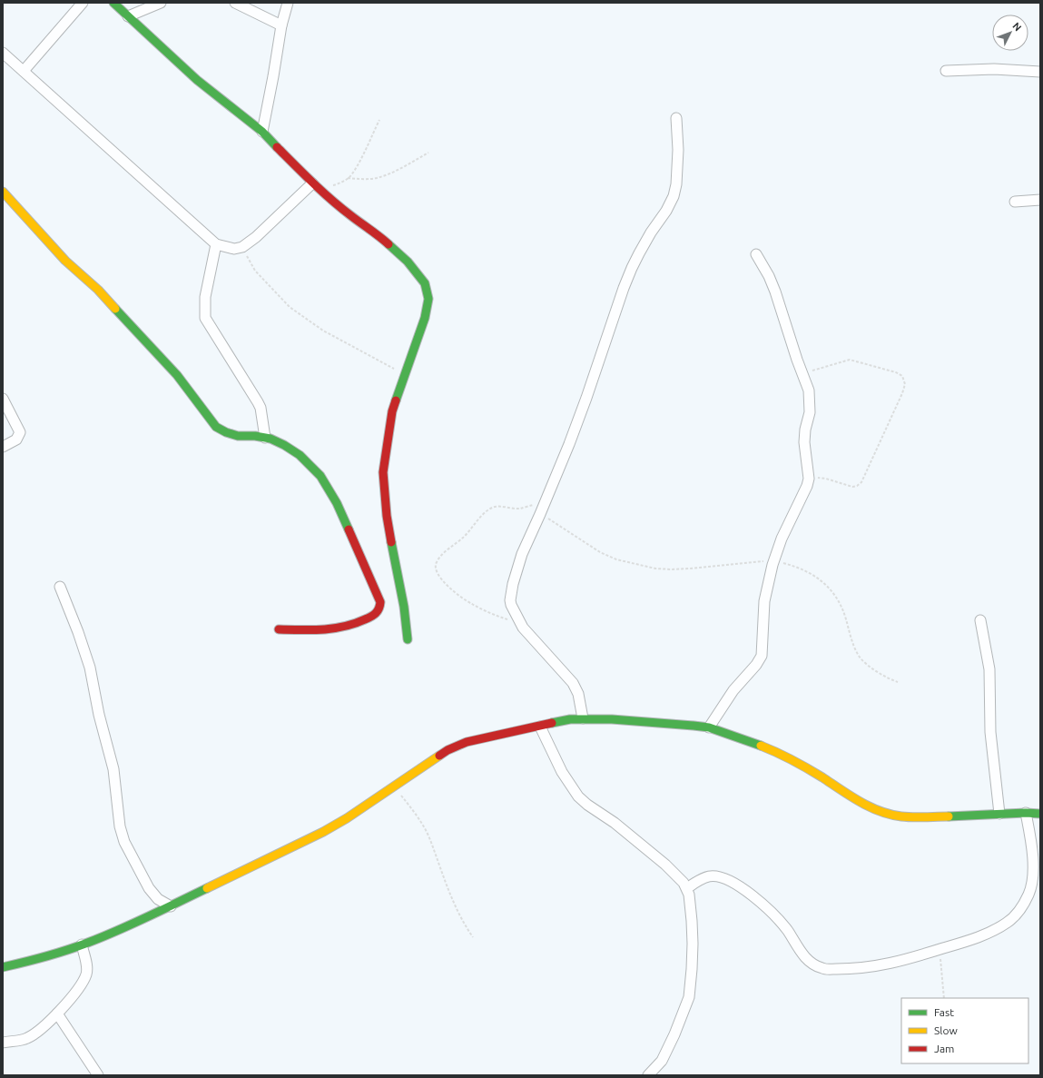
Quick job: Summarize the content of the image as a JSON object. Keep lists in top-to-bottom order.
{
  "legend": ["Fast", "Slow", "Jam"],
  "north": "top right"
}
